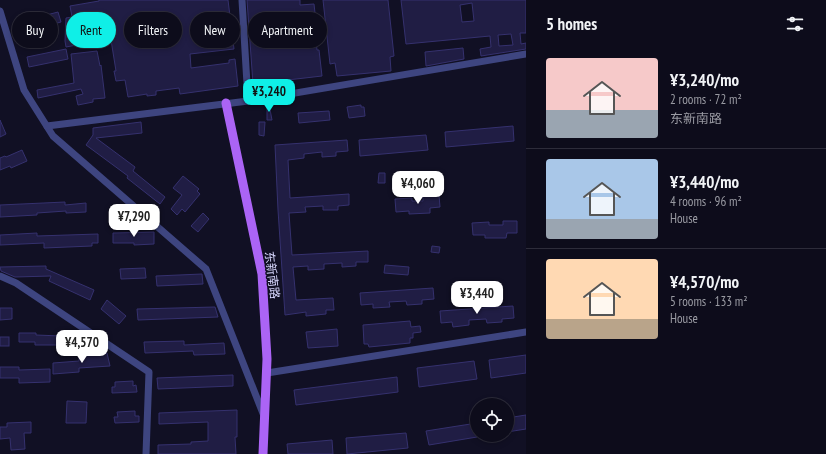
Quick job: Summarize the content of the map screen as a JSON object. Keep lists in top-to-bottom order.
{
  "streets": {
    "main road": ["东新南路"]
  },
  "page": {
    "heading": "5 homes",
    "chip": [
      "Buy",
      "Rent",
      "Filters",
      "New",
      "Apartment"
    ],
    "list": [
      {
        "name": "¥3,240/mo",
        "note": "2 rooms · 72 m² · 东新南路"
      },
      {
        "name": "¥3,440/mo",
        "note": "4 rooms · 96 m² · House"
      },
      {
        "name": "¥4,570/mo",
        "note": "5 rooms · 133 m² · House"
      }
    ],
    "price": [
      "¥3,240",
      "¥4,060",
      "¥7,290",
      "¥3,440",
      "¥4,570"
    ]
  }
}
